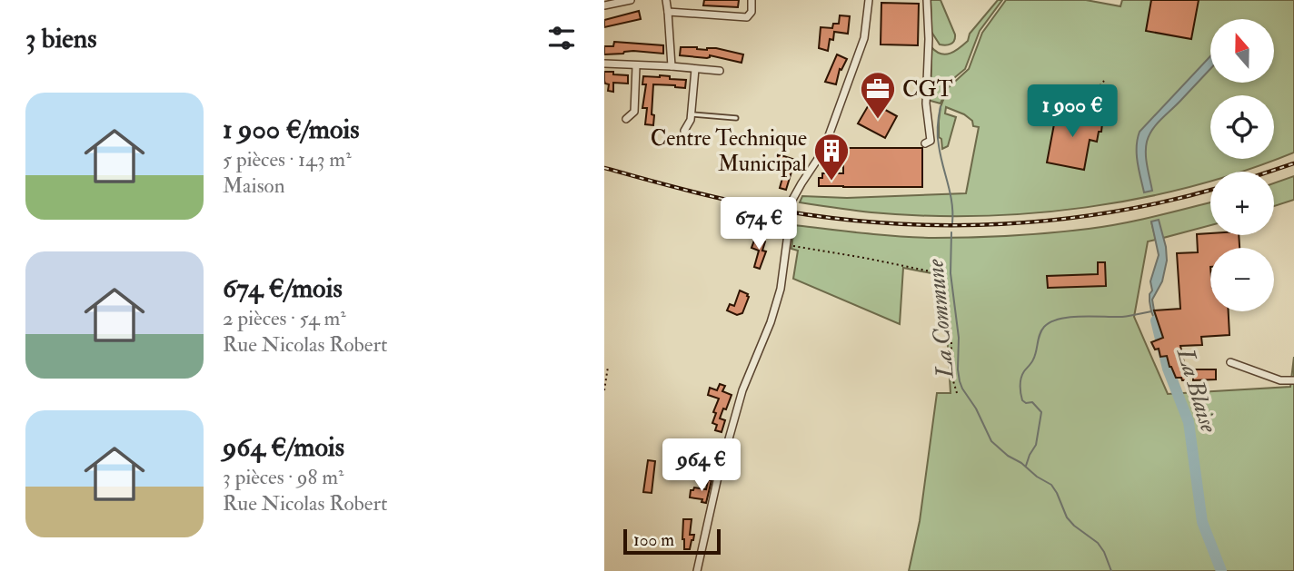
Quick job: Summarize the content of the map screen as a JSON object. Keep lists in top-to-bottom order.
{
  "water": ["La Commune", "La Blaise"],
  "places": {
    "office": ["CGT"],
    "building": ["Centre Technique Municipal"]
  },
  "scale_bar": "100 m",
  "north": "top",
  "page": {
    "heading": "3 biens",
    "map_buttons": ["+", "−"],
    "list": [
      {
        "name": "1 900 €/mois",
        "note": "5 pièces · 143 m² · Maison"
      },
      {
        "name": "674 €/mois",
        "note": "2 pièces · 54 m² · Rue Nicolas Robert"
      },
      {
        "name": "964 €/mois",
        "note": "3 pièces · 98 m² · Rue Nicolas Robert"
      }
    ],
    "price": ["1 900 €", "674 €", "964 €"],
    "scale": "100 m"
  }
}
